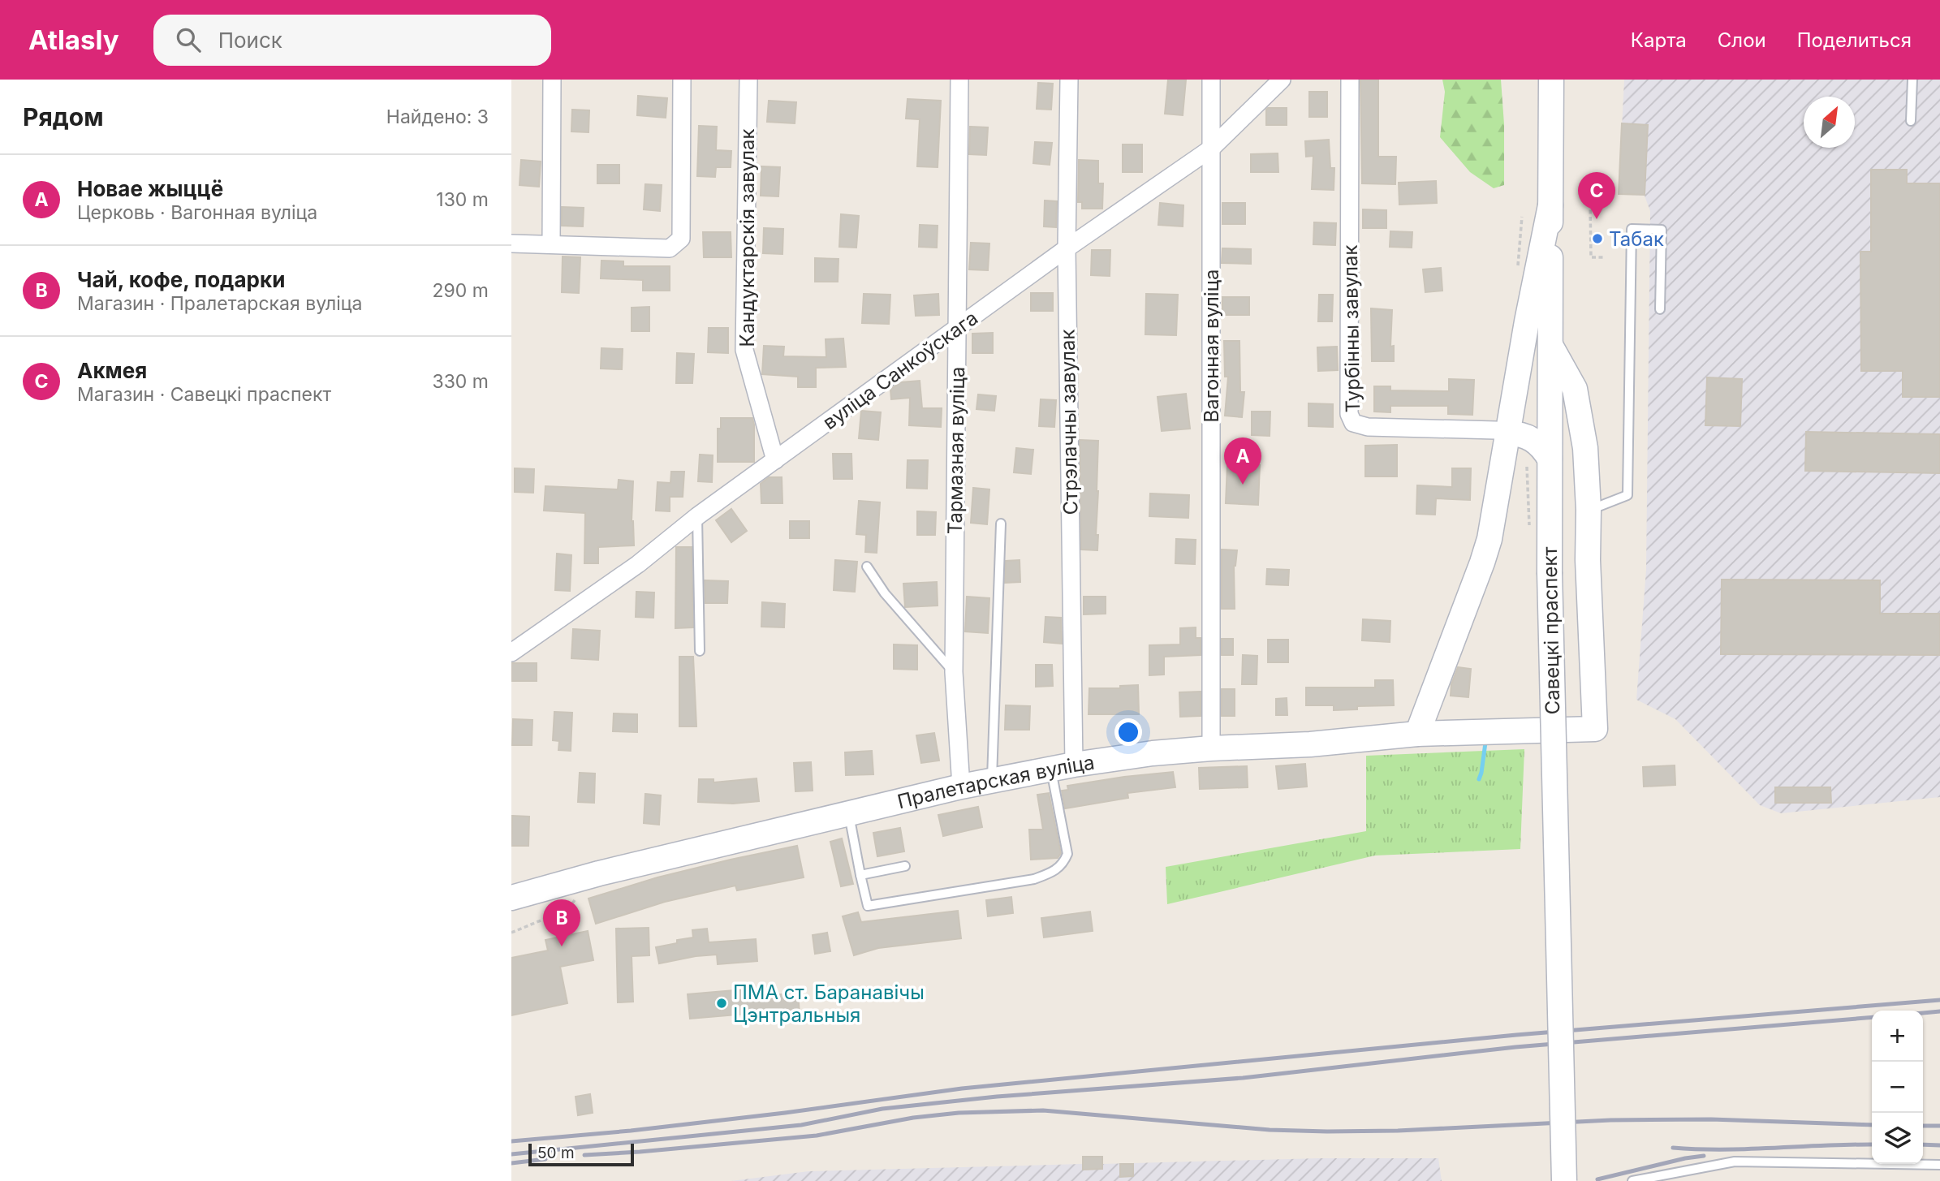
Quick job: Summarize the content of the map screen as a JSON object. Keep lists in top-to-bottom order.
{
  "streets": {
    "main road": ["Савецкі праспект", "Пралетарская вуліца"],
    "street": [
      "Кандуктарскія завулак",
      "Турбінны завулак",
      "Вагонная вуліца",
      "вуліца Санкоўскага",
      "Стрэлачны завулак",
      "Тармазная вуліца"
    ]
  },
  "crossings": [
    ["Кандуктарскія завулак", "вуліца Санкоўскага"],
    ["Вагонная вуліца", "вуліца Санкоўскага"],
    ["Вагонная вуліца", "Пралетарская вуліца"],
    ["вуліца Санкоўскага", "Стрэлачны завулак"],
    ["вуліца Санкоўскага", "Тармазная вуліца"],
    ["Стрэлачны завулак", "Пралетарская вуліца"],
    ["Тармазная вуліца", "Пралетарская вуліца"]
  ],
  "places": ["Табак", "ПМА ст. Баранавічы Цэнтральныя"],
  "scale_bar": "50 m",
  "north": "top right",
  "page": {
    "header": "Atlasly",
    "search": "Поиск",
    "nav": ["Карта", "Слои", "Поделиться"],
    "heading": ["Рядом", "Найдено: 3"],
    "list": [
      {
        "mark": "A",
        "name": "Новае жыццё",
        "note": "Церковь · Вагонная вуліца",
        "value": "130 m"
      },
      {
        "mark": "B",
        "name": "Чай, кофе, подарки",
        "note": "Магазин · Пралетарская вуліца",
        "value": "290 m"
      },
      {
        "mark": "C",
        "name": "Акмея",
        "note": "Магазин · Савецкі праспект",
        "value": "330 m"
      }
    ],
    "pins": ["C", "A", "B"],
    "map_buttons": ["+", "−"],
    "scale": "50 m"
  }
}
